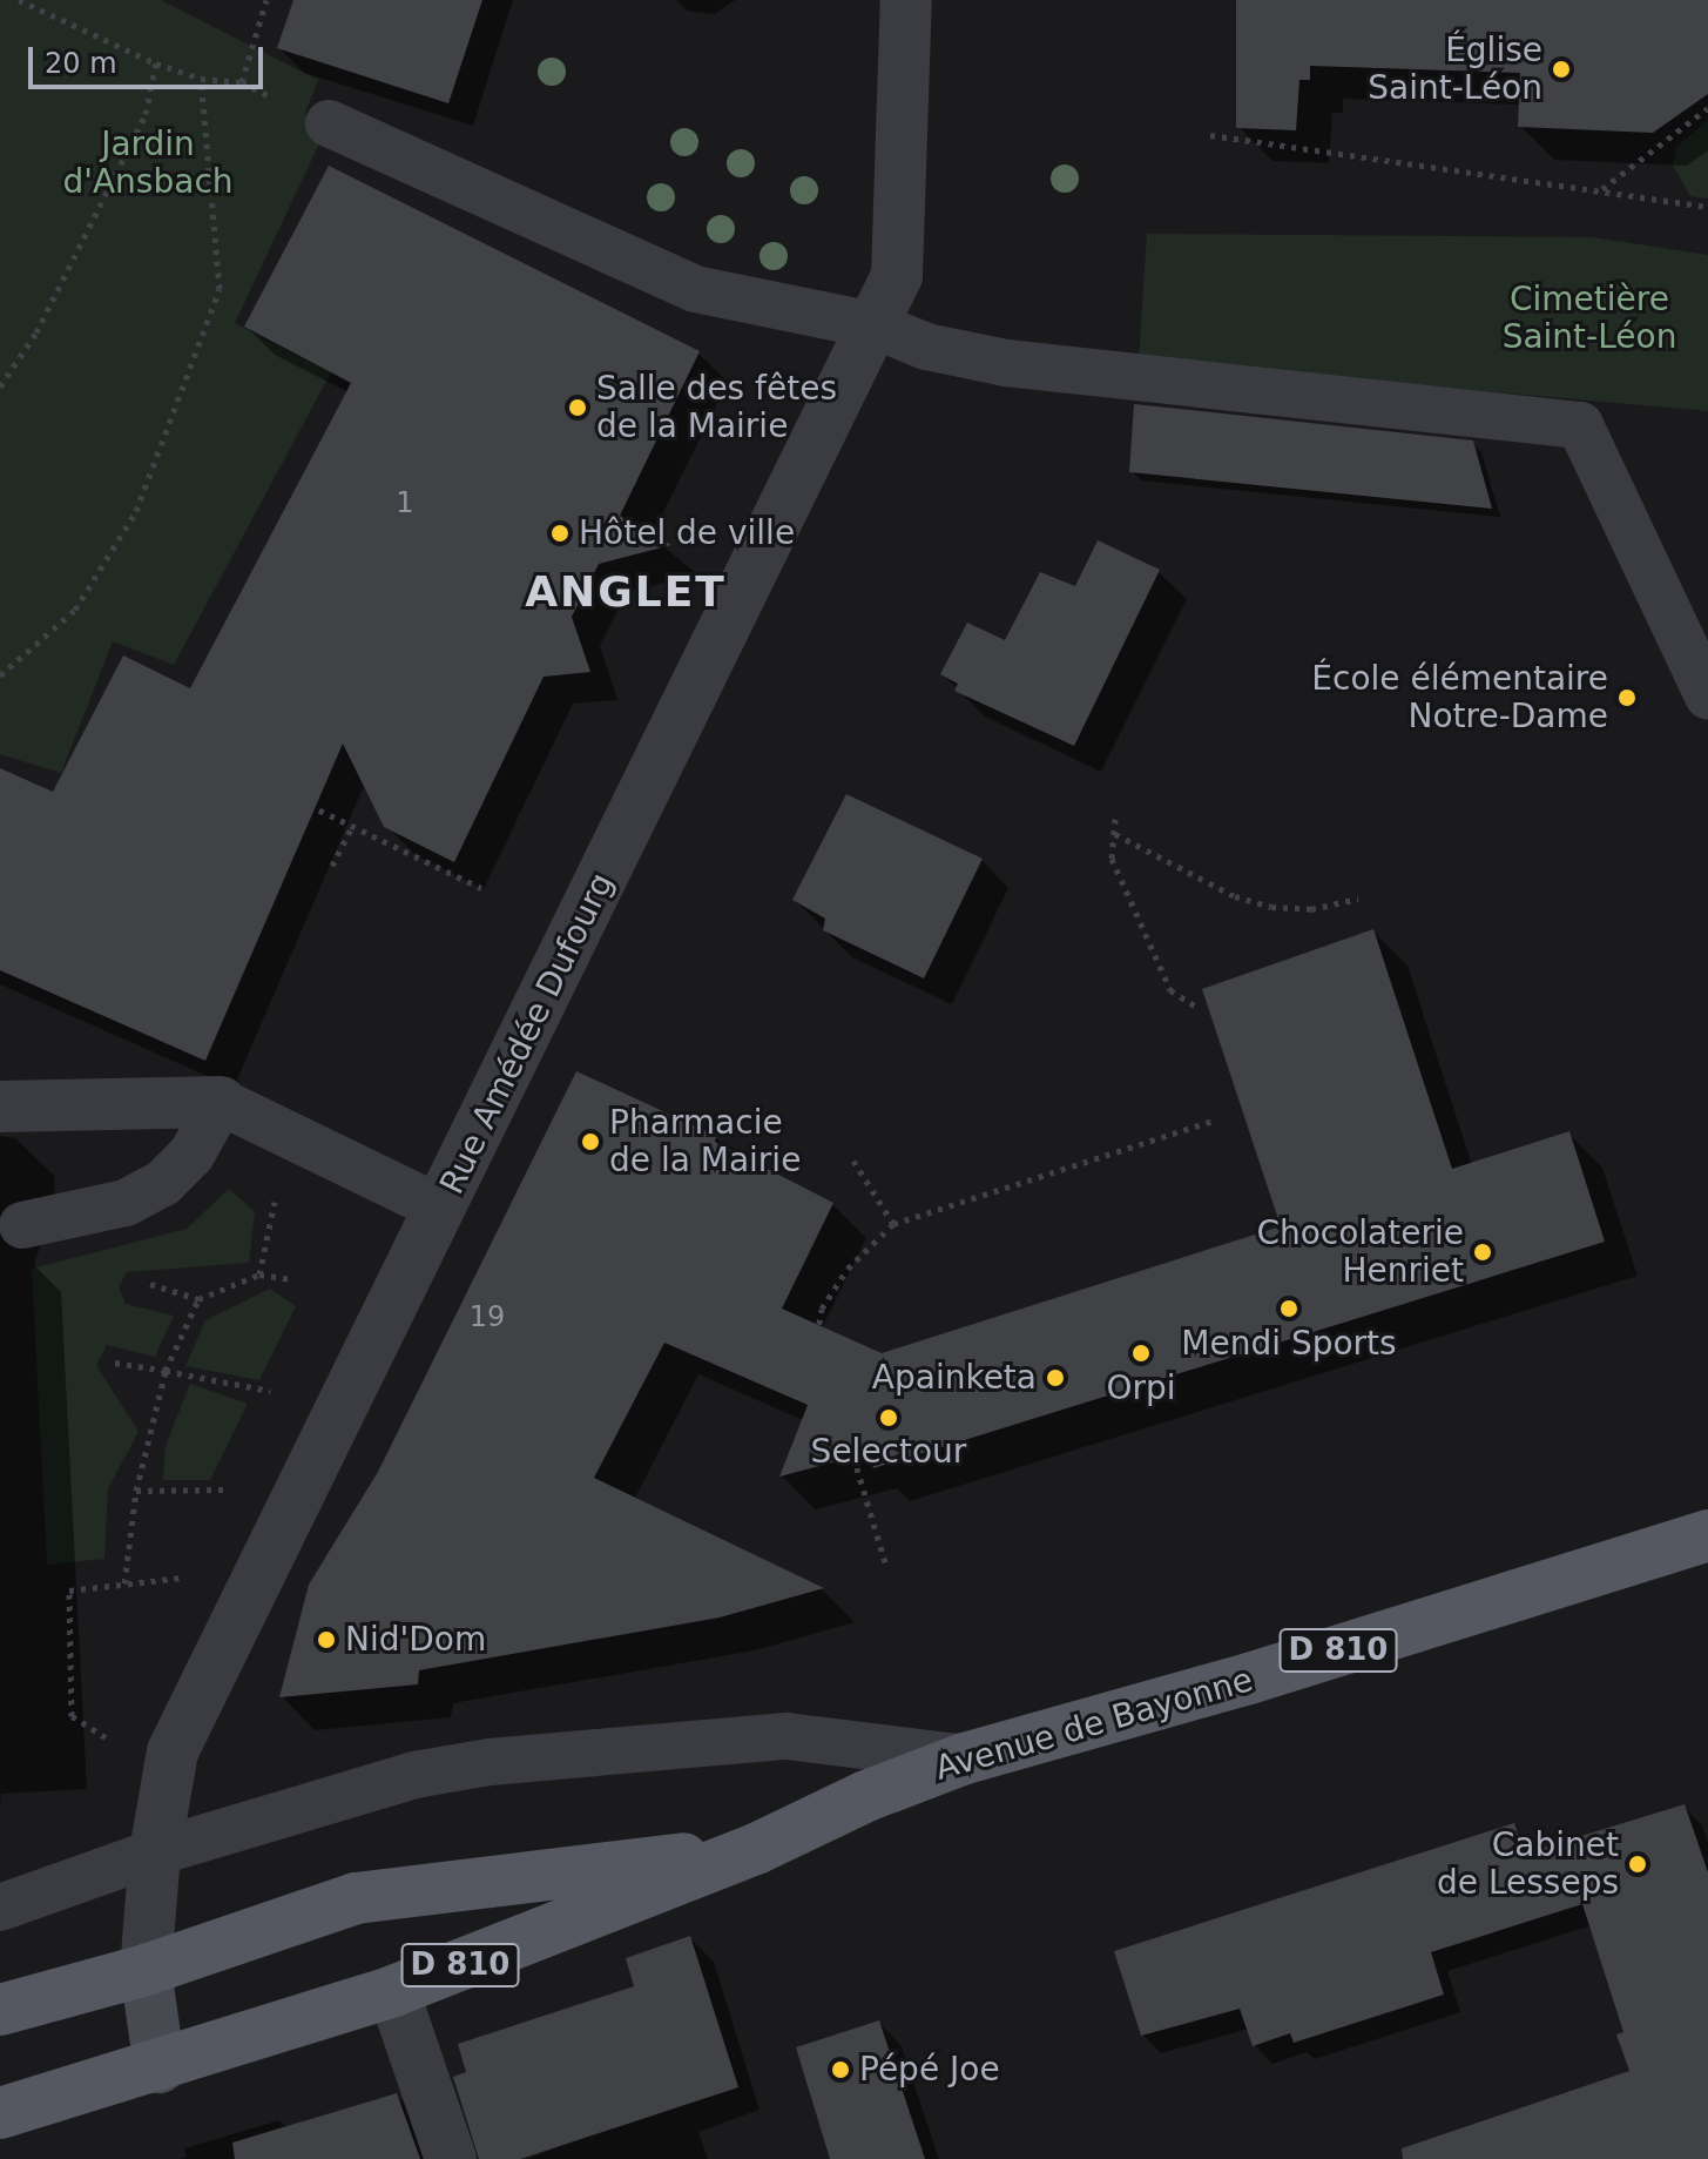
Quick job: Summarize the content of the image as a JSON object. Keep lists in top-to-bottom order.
{
  "streets": {
    "main road": ["D 810", "Avenue de Bayonne"],
    "street": ["Rue Amédée Dufourg"]
  },
  "crossings": [
    ["Rue Amédée Dufourg", "D 810"],
    ["D 810", "Avenue de Bayonne"]
  ],
  "districts": ["ANGLET"],
  "parks": ["Jardin d'Ansbach", "Cimetière Saint-Léon"],
  "places": [
    "Église Saint-Léon",
    "Salle des fêtes de la Mairie",
    "Hôtel de ville",
    "École élémentaire Notre-Dame",
    "Pharmacie de la Mairie",
    "Chocolaterie Henriet",
    "Mendi Sports",
    "Orpi",
    "Apainketa",
    "Selectour",
    "Nid'Dom",
    "Cabinet de Lesseps",
    "Pépé Joe"
  ],
  "house_numbers": ["1", "19"],
  "scale_bar": "20 m"
}
